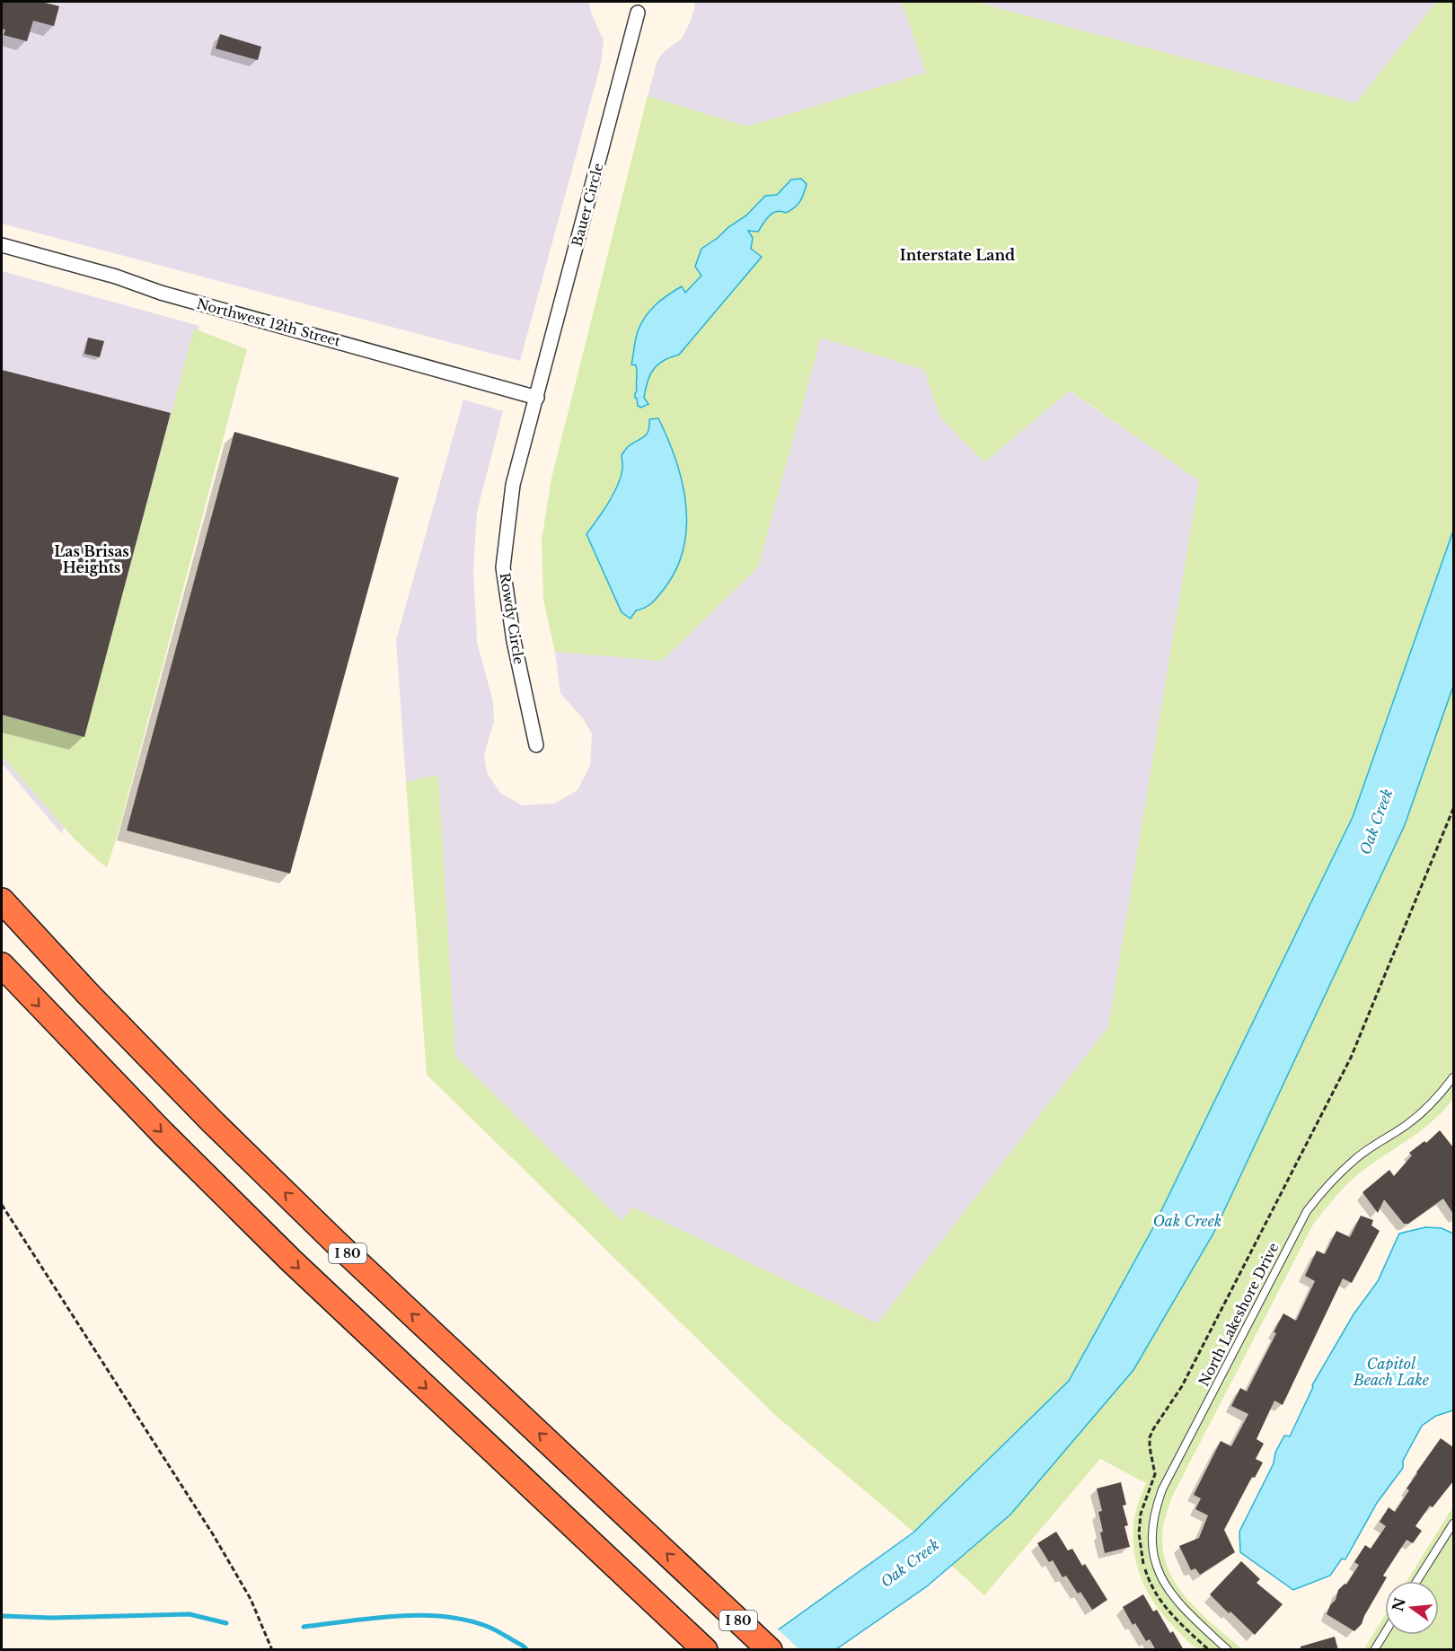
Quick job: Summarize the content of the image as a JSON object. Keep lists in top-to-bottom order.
{
  "streets": {
    "highway": ["I 80"],
    "street": ["Bauer Circle", "Northwest 12th Street", "Rowdy Circle"],
    "lane": ["North Lakeshore Drive"]
  },
  "crossings": [
    ["Bauer Circle", "Northwest 12th Street"],
    ["Bauer Circle", "Rowdy Circle"],
    ["Northwest 12th Street", "Rowdy Circle"]
  ],
  "districts": ["Interstate Land", "Las Brisas Heights"],
  "water": ["Oak Creek", "Capitol Beach Lake"],
  "north": "left"
}
